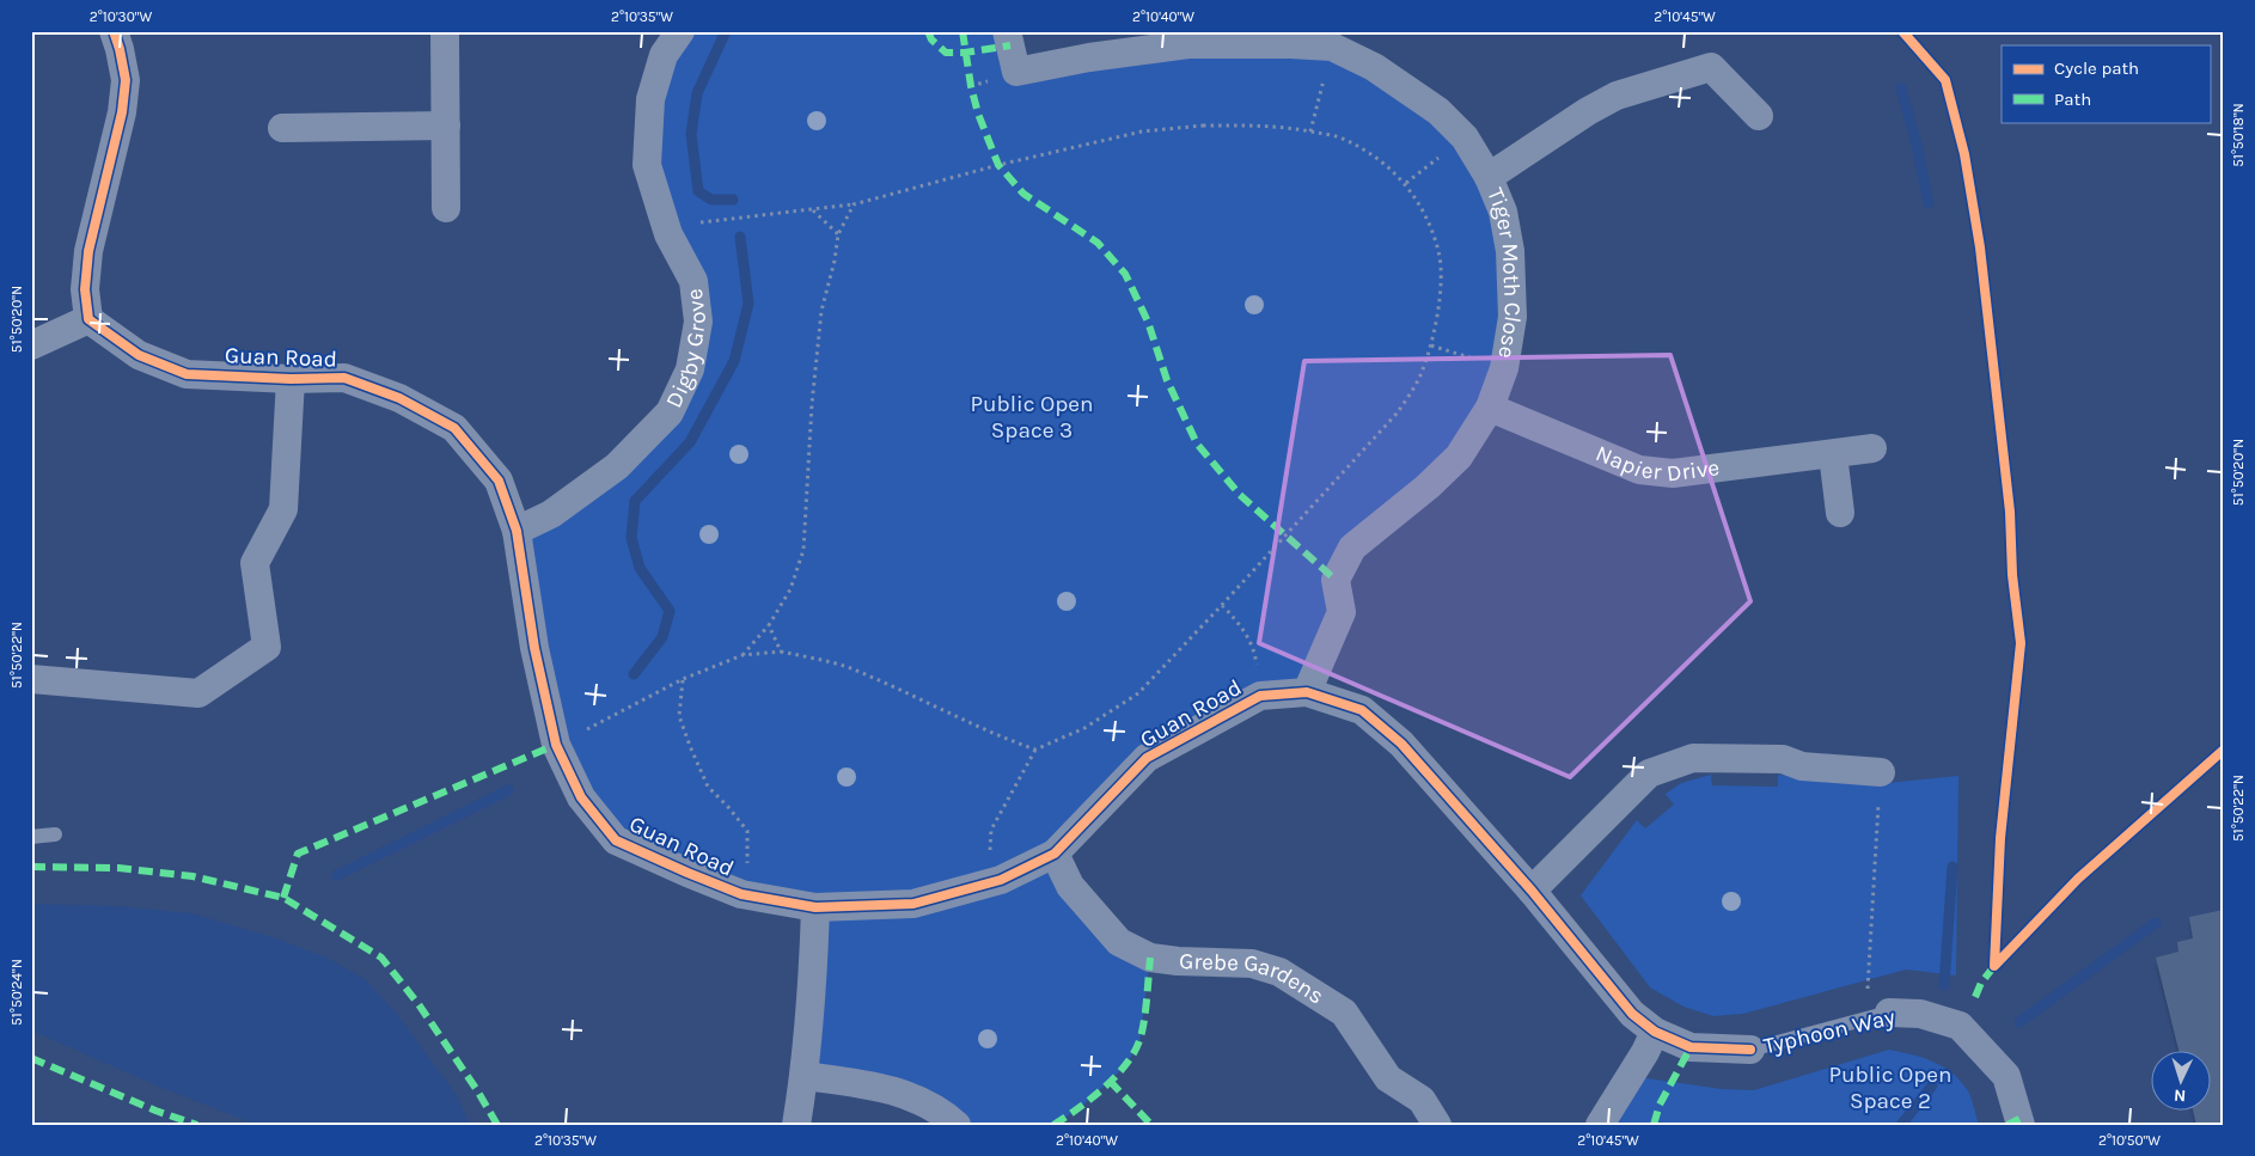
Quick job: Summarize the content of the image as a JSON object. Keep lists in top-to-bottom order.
{
  "streets": {
    "street": [
      "Tiger Moth Close",
      "Digby Grove",
      "Guan Road",
      "Napier Drive",
      "Grebe Gardens",
      "Typhoon Way"
    ]
  },
  "crossings": [
    ["Tiger Moth Close", "Guan Road"],
    ["Tiger Moth Close", "Napier Drive"],
    ["Digby Grove", "Guan Road"],
    ["Guan Road", "Grebe Gardens"],
    ["Guan Road", "Typhoon Way"]
  ],
  "parks": ["Public Open Space 3", "Public Open Space 2"],
  "legend": ["Cycle path", "Path"],
  "north": "bottom",
  "coordinates": [
    "2°10'30\"W",
    "2°10'35\"W",
    "2°10'40\"W",
    "2°10'45\"W",
    "51°50'18\"N",
    "51°50'20\"N",
    "51°50'22\"N",
    "51°50'24\"N",
    "2°10'50\"W"
  ]
}
